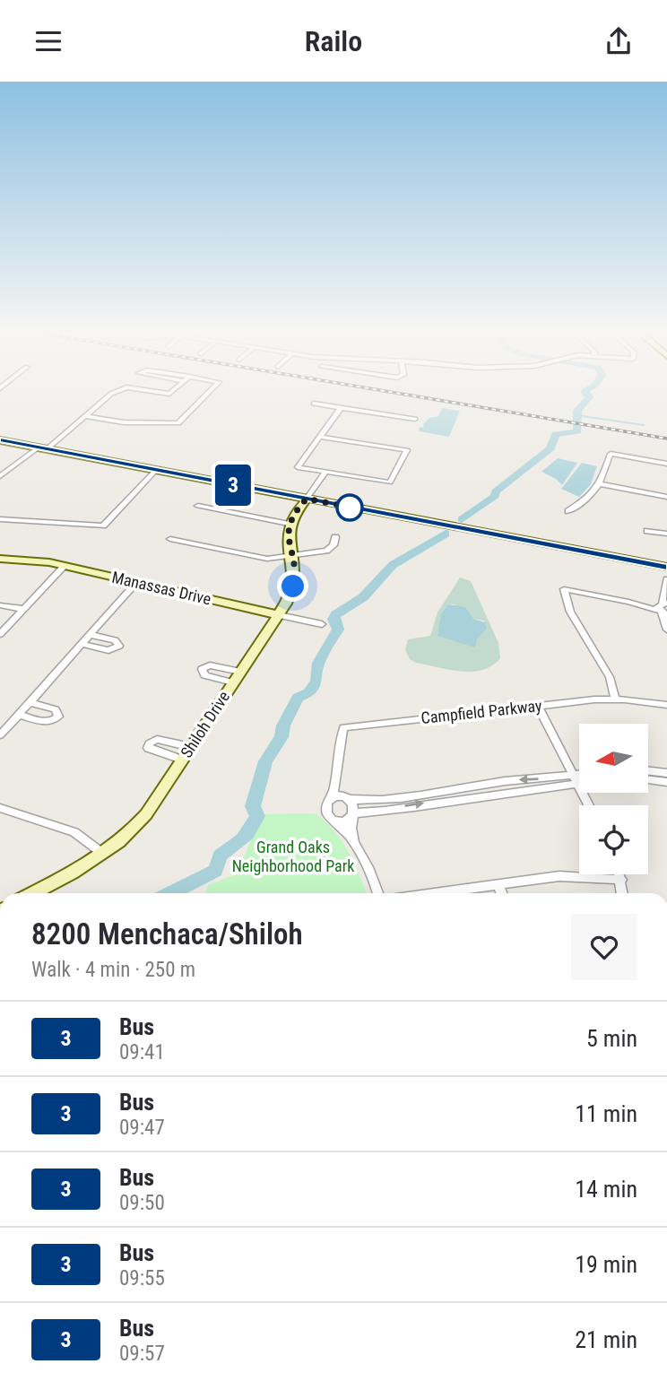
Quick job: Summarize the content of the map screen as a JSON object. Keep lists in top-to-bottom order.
{
  "streets": {
    "street": ["Manassas Drive", "Campfield Parkway", "Shiloh Drive"]
  },
  "crossings": [
    ["Manassas Drive", "Shiloh Drive"]
  ],
  "parks": ["Grand Oaks Neighborhood Park"],
  "lines": ["bus line 3"],
  "north": "left",
  "page": {
    "header": "Railo",
    "on_map": "3",
    "heading": ["8200 Menchaca/Shiloh", "Walk · 4 min · 250 m"],
    "list": [
      {
        "mark": "3",
        "name": "Bus",
        "note": "09:41",
        "value": "5 min"
      },
      {
        "mark": "3",
        "name": "Bus",
        "note": "09:47",
        "value": "11 min"
      },
      {
        "mark": "3",
        "name": "Bus",
        "note": "09:50",
        "value": "14 min"
      },
      {
        "mark": "3",
        "name": "Bus",
        "note": "09:55",
        "value": "19 min"
      },
      {
        "mark": "3",
        "name": "Bus",
        "note": "09:57",
        "value": "21 min"
      }
    ]
  }
}
